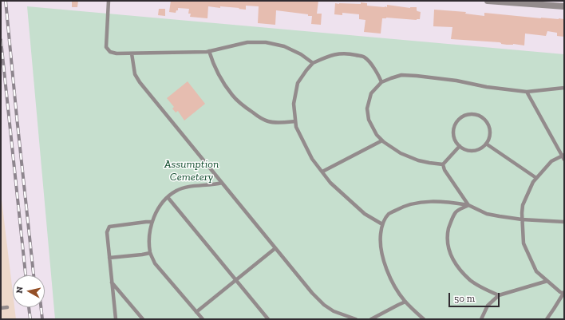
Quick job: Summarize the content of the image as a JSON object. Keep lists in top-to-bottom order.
{
  "parks": ["Assumption Cemetery"],
  "scale_bar": "50 m",
  "north": "left"
}
